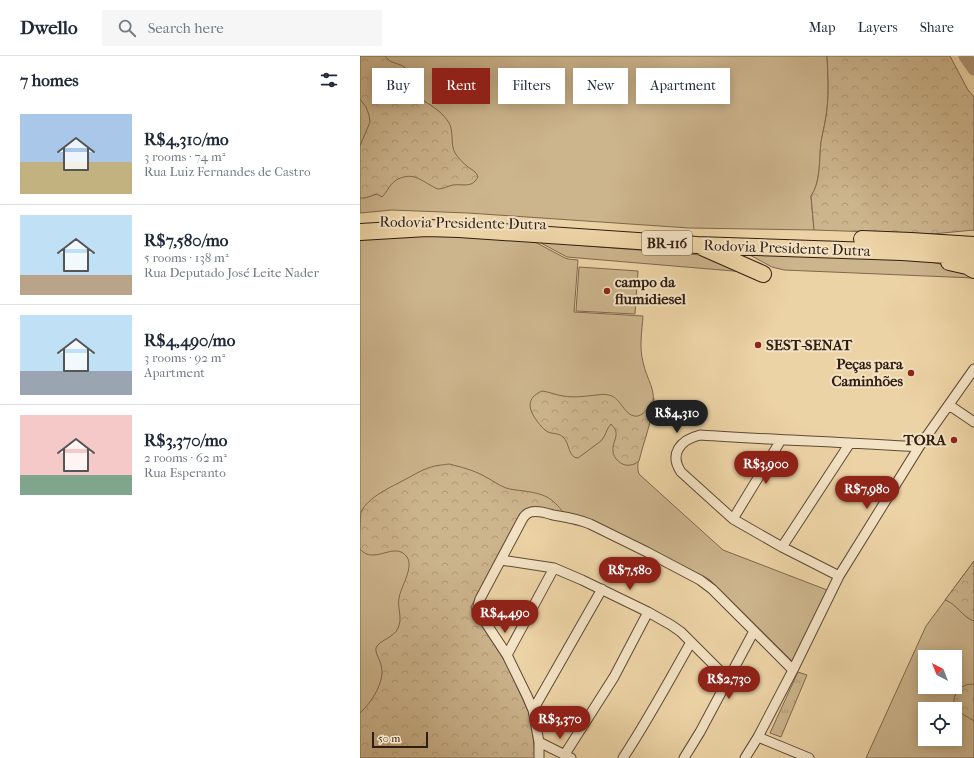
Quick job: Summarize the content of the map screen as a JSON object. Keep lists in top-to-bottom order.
{
  "streets": {
    "highway": ["Rodovia Presidente Dutra", "BR-116"]
  },
  "places": [
    "campo da flumidiesel",
    "SEST-SENAT",
    "Peças para Caminhões",
    "TORA"
  ],
  "scale_bar": "50 m",
  "north": "top left",
  "page": {
    "header": "Dwello",
    "search": "Search here",
    "nav": ["Map", "Layers", "Share"],
    "heading": "7 homes",
    "chip": [
      "Buy",
      "Rent",
      "Filters",
      "New",
      "Apartment"
    ],
    "list": [
      {
        "name": "R$4,310/mo",
        "note": "3 rooms · 74 m² · Rua Luiz Fernandes de Castro"
      },
      {
        "name": "R$7,580/mo",
        "note": "5 rooms · 138 m² · Rua Deputado José Leite Nader"
      },
      {
        "name": "R$4,490/mo",
        "note": "3 rooms · 92 m² · Apartment"
      },
      {
        "name": "R$3,370/mo",
        "note": "2 rooms · 62 m² · Rua Esperanto"
      }
    ],
    "price": [
      "R$4,310",
      "R$3,900",
      "R$7,980",
      "R$7,580",
      "R$4,490",
      "R$2,730",
      "R$3,370"
    ],
    "scale": "50 m"
  }
}
